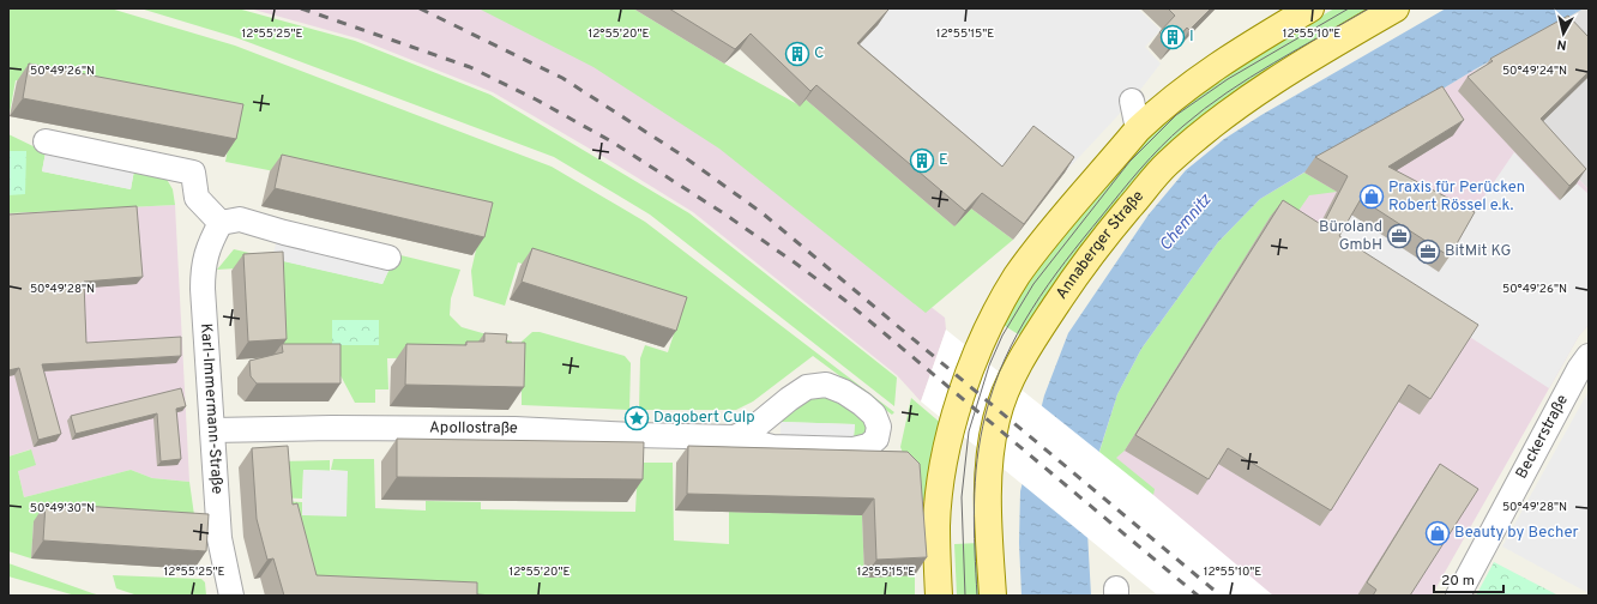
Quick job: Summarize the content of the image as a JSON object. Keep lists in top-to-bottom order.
{
  "streets": {
    "main road": ["Annaberger Straße"],
    "street": ["Karl-Immermann-Straße", "Apollostraße", "Beckerstraße"]
  },
  "crossings": [
    ["Karl-Immermann-Straße", "Apollostraße"]
  ],
  "water": ["Chemnitz"],
  "places": {
    "building": ["I", "C", "E"],
    "shop": ["Praxis für Perücken Robert Rössel e.k.", "Beauty by Becher"],
    "office": ["Büroland GmbH", "BitMit KG"],
    "place": ["Dagobert Culp"]
  },
  "scale_bar": "20 m",
  "north": "bottom",
  "coordinates": [
    "12°55'25\"E",
    "12°55'20\"E",
    "12°55'15\"E",
    "12°55'10\"E",
    "50°49'24\"N",
    "50°49'26\"N",
    "50°49'28\"N",
    "50°49'30\"N"
  ]
}
